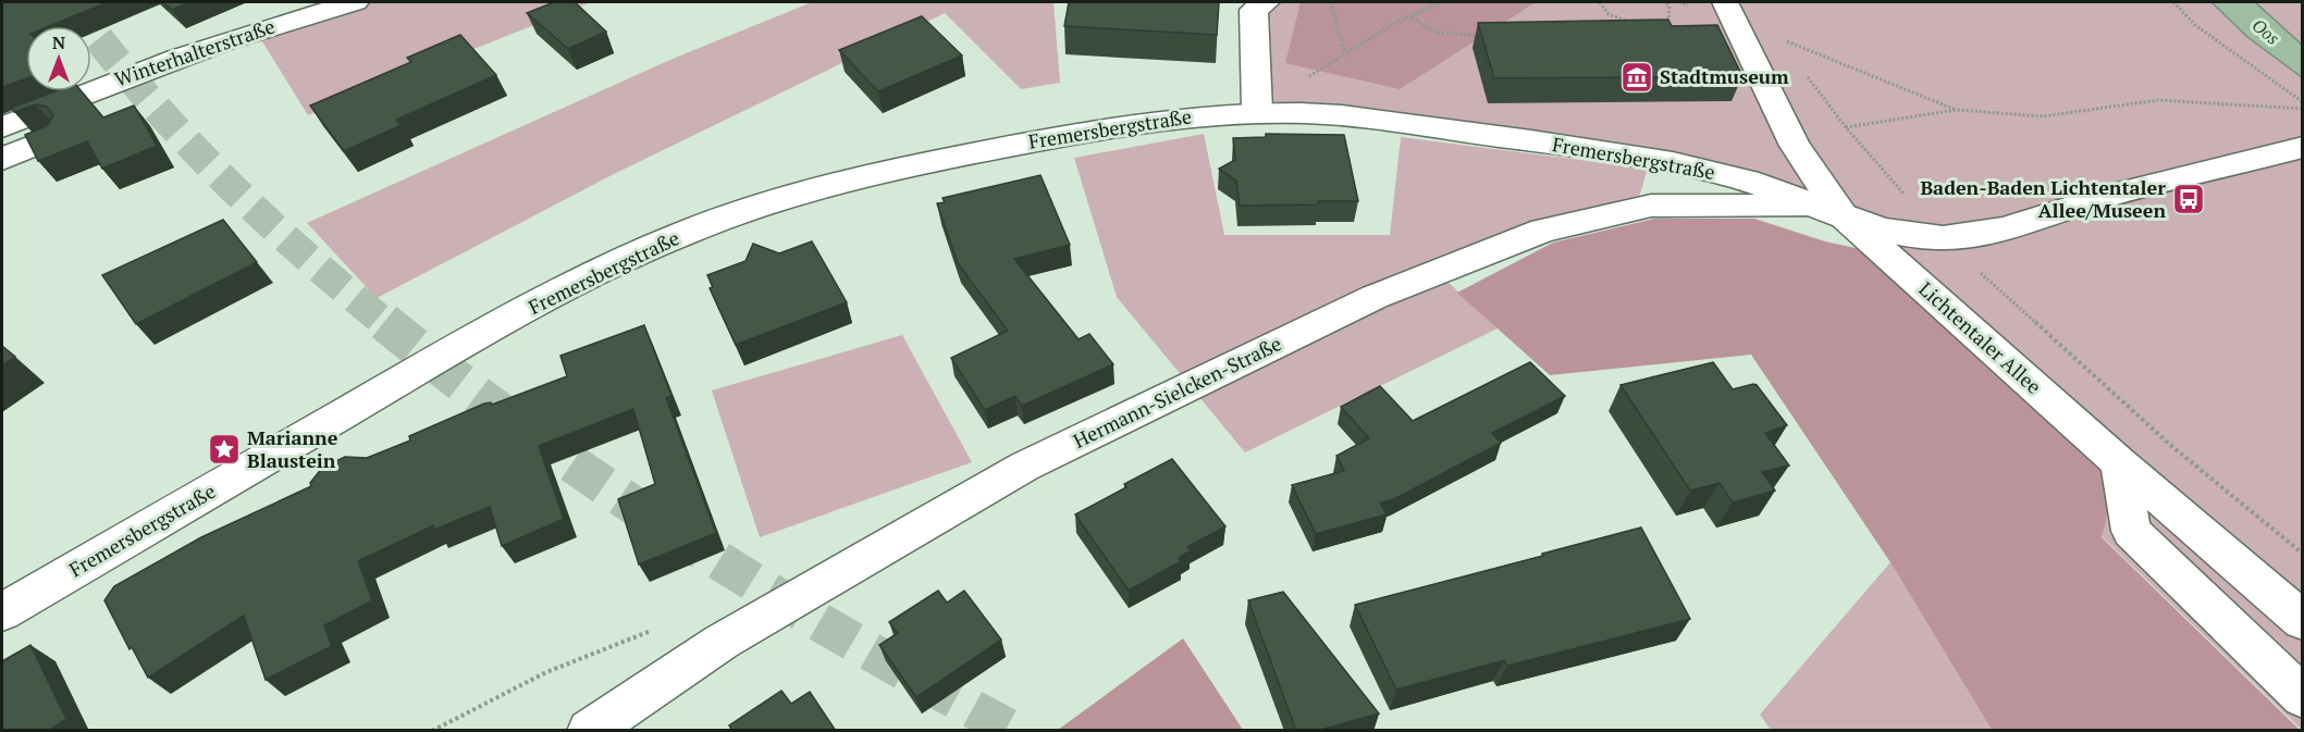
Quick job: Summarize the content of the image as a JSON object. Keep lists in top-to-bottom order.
{
  "streets": {
    "main road": [
      "Winterhalterstraße",
      "Fremersbergstraße",
      "Lichtentaler Allee",
      "Hermann-Sielcken-Straße"
    ]
  },
  "crossings": [
    ["Fremersbergstraße", "Lichtentaler Allee"],
    ["Fremersbergstraße", "Hermann-Sielcken-Straße"],
    ["Lichtentaler Allee", "Hermann-Sielcken-Straße"]
  ],
  "water": ["Oos"],
  "places": {
    "museum": ["Stadtmuseum"],
    "bus stop": ["Baden-Baden Lichtentaler Allee/Museen"],
    "place": ["Marianne Blaustein"]
  },
  "north": "top"
}
